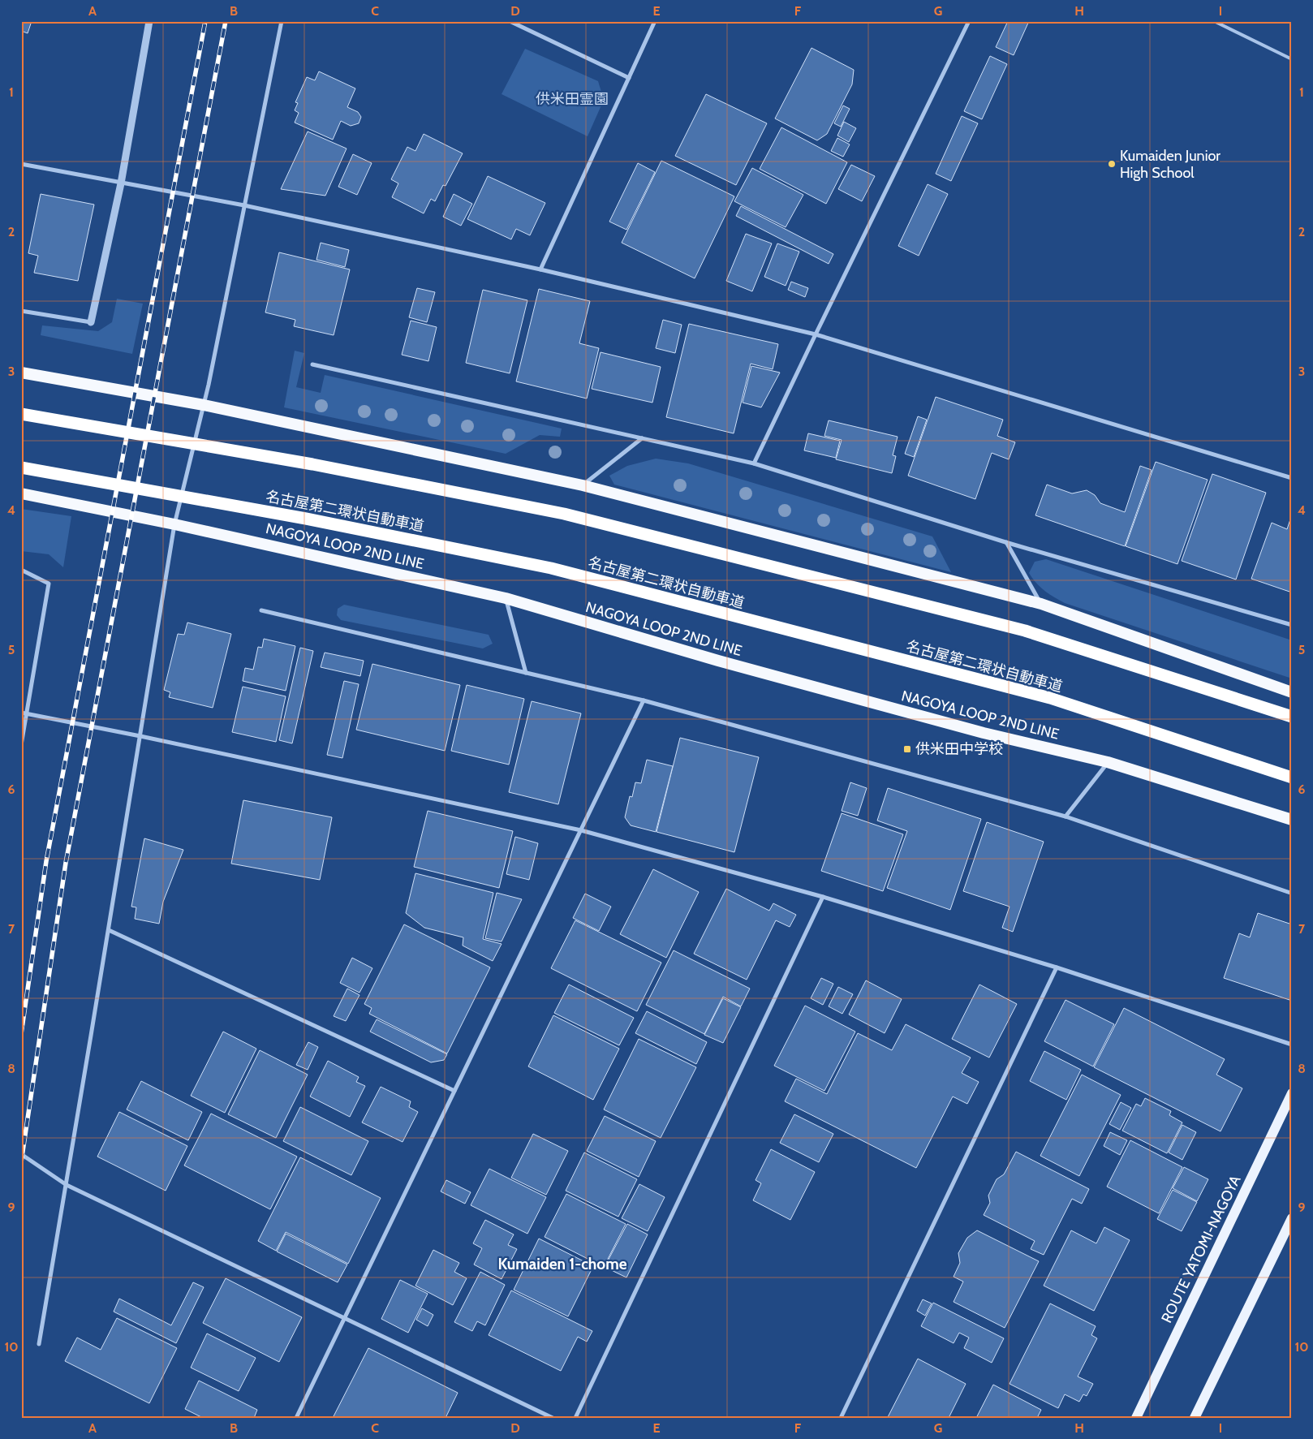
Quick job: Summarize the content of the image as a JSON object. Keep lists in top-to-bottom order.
{
  "streets": {
    "highway": ["名古屋第二環状自動車道", "NAGOYA LOOP 2ND LINE"],
    "main road": ["ROUTE YATOMI-NAGOYA"]
  },
  "districts": ["Kumaiden 1-chome"],
  "parks": ["供米田霊園"],
  "places": {
    "other": ["Kumaiden Junior High School"],
    "transit": ["供米田中学校"]
  },
  "grid": {
    "columns": [
      "A",
      "B",
      "C",
      "D",
      "E",
      "F",
      "G",
      "H",
      "I"
    ],
    "rows": [
      "1",
      "2",
      "3",
      "4",
      "5",
      "6",
      "7",
      "8",
      "9",
      "10"
    ]
  }
}
